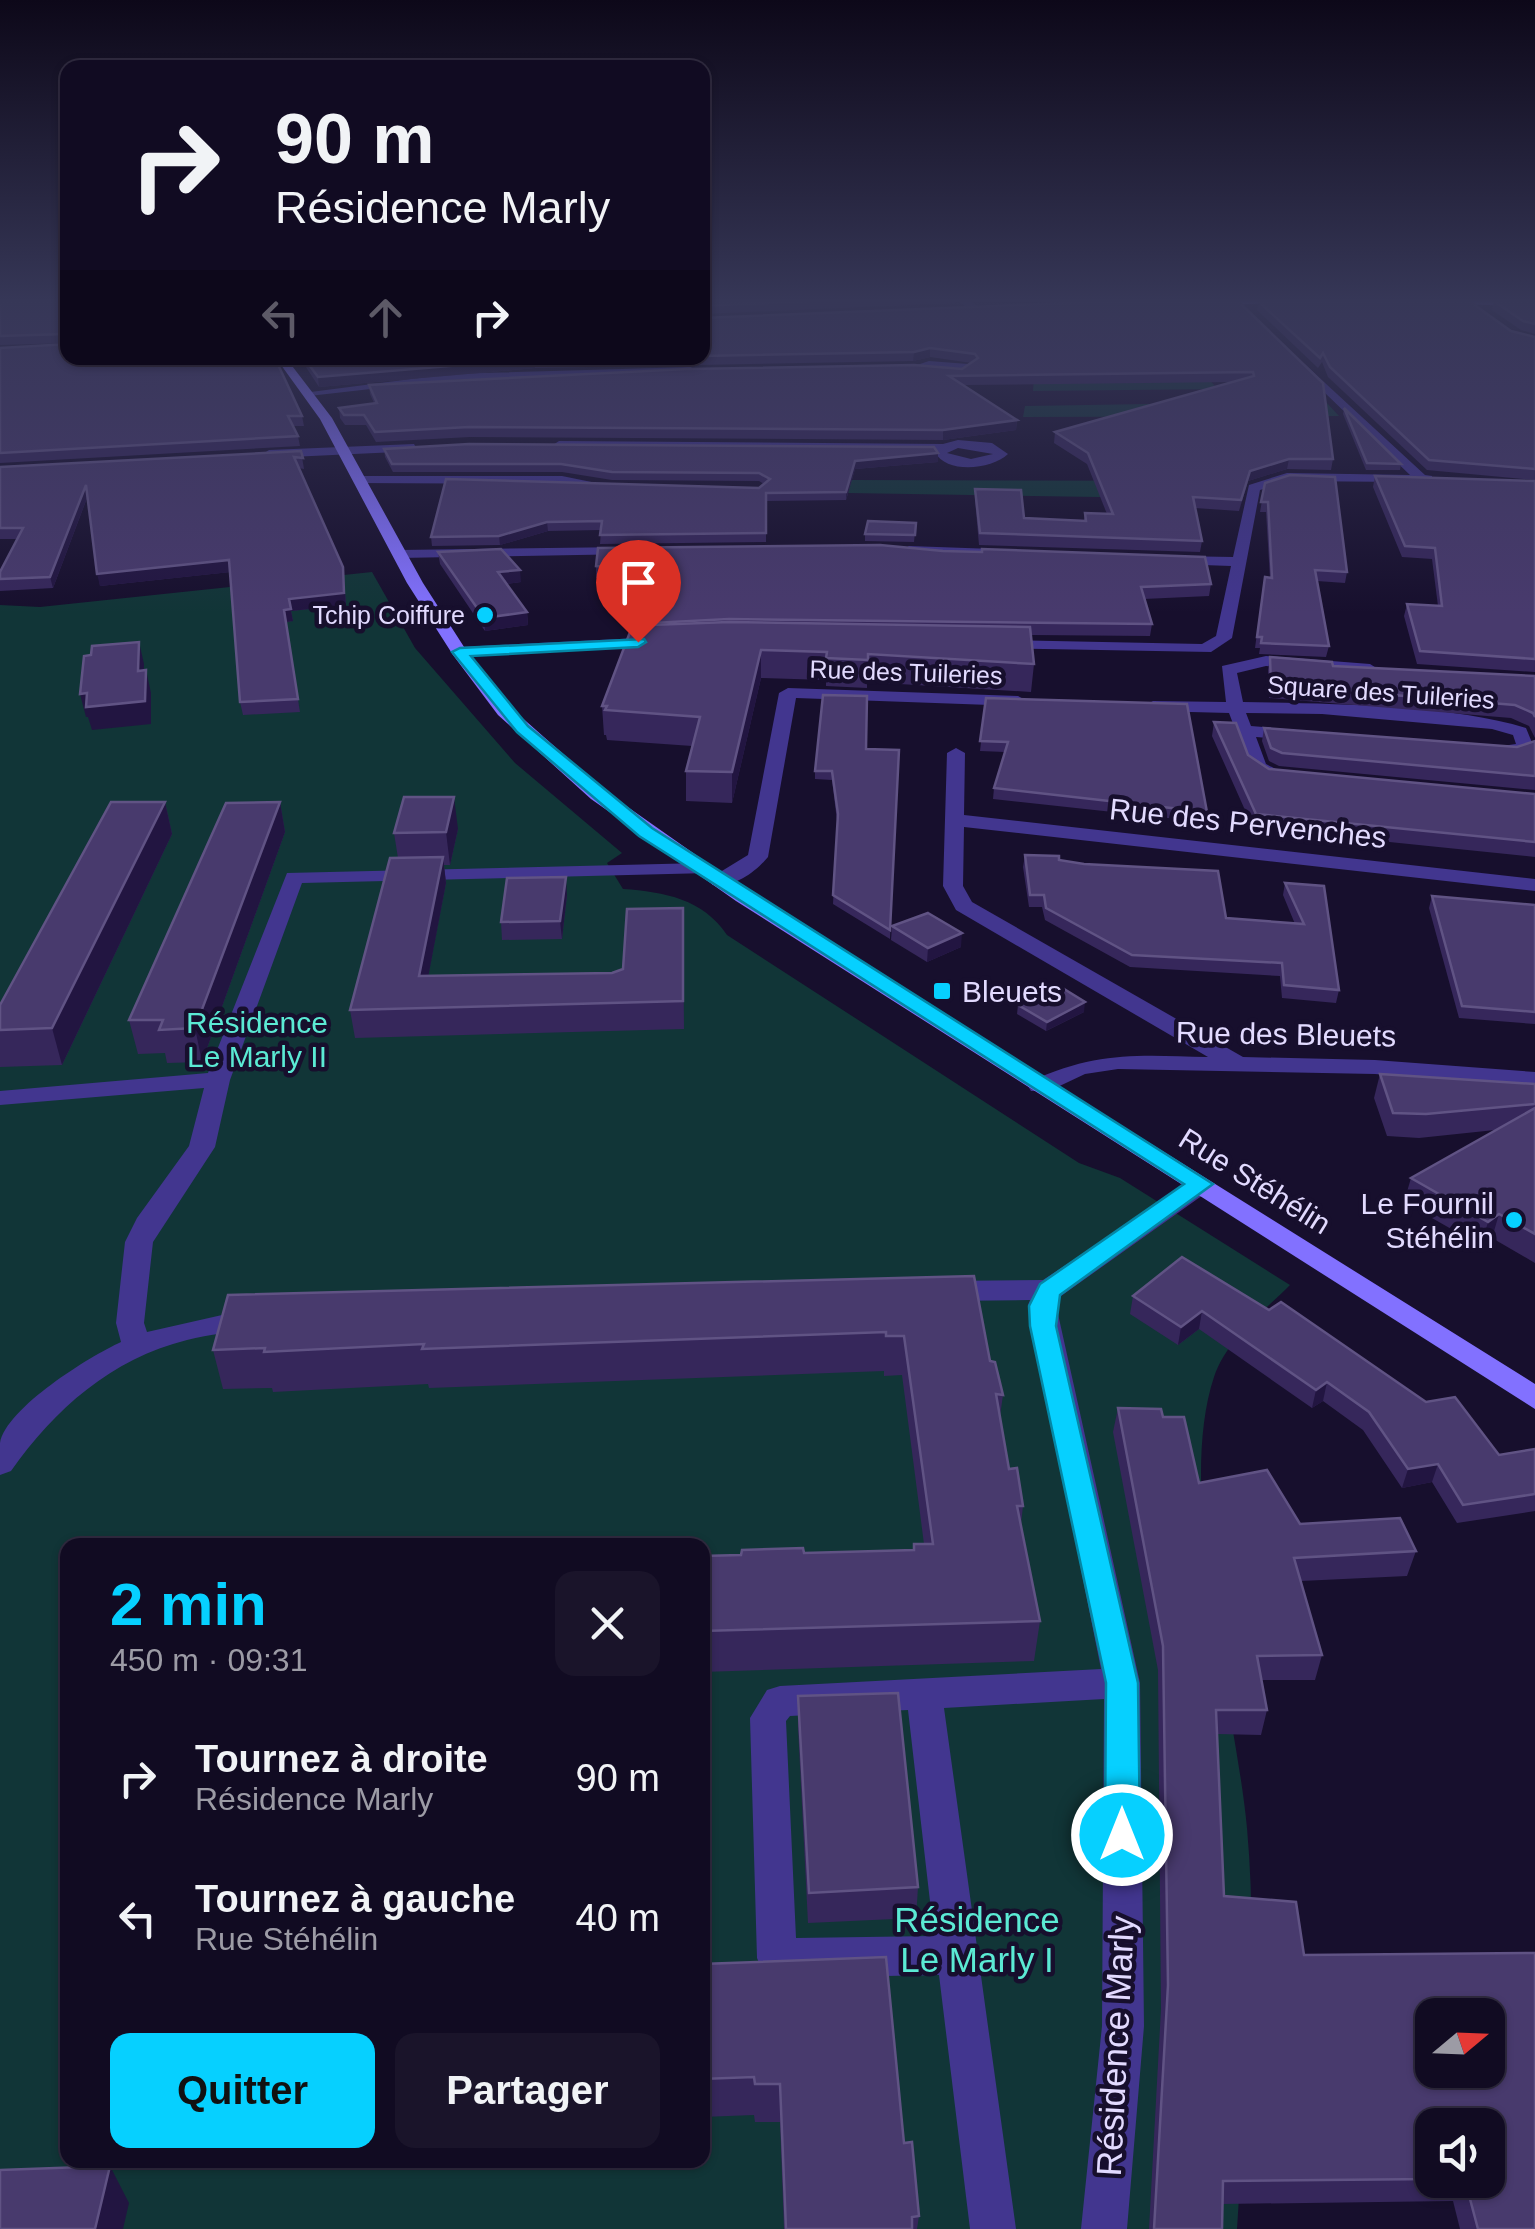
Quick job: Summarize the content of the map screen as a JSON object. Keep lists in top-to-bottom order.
{
  "streets": {
    "street": [
      "Rue des Tuileries",
      "Square des Tuileries",
      "Rue des Pervenches",
      "Rue des Bleuets",
      "Rue Stéhélin",
      "Résidence Marly"
    ]
  },
  "crossings": [
    ["Rue des Tuileries", "Rue Stéhélin"],
    ["Rue des Bleuets", "Rue Stéhélin"]
  ],
  "parks": ["Résidence Le Marly II", "Résidence Le Marly I"],
  "places": {
    "other": ["Tchip Coiffure", "Le Fournil Stéhélin"],
    "transit": ["Bleuets"]
  },
  "north": "right",
  "page": {
    "turn": ["90 m", "Résidence Marly"],
    "heading": ["2 min", "450 m · 09:31"],
    "list": [
      {
        "name": "Tournez à droite",
        "note": "Résidence Marly",
        "value": "90 m"
      },
      {
        "name": "Tournez à gauche",
        "note": "Rue Stéhélin",
        "value": "40 m"
      }
    ],
    "buttons": ["Quitter", "Partager"]
  }
}
